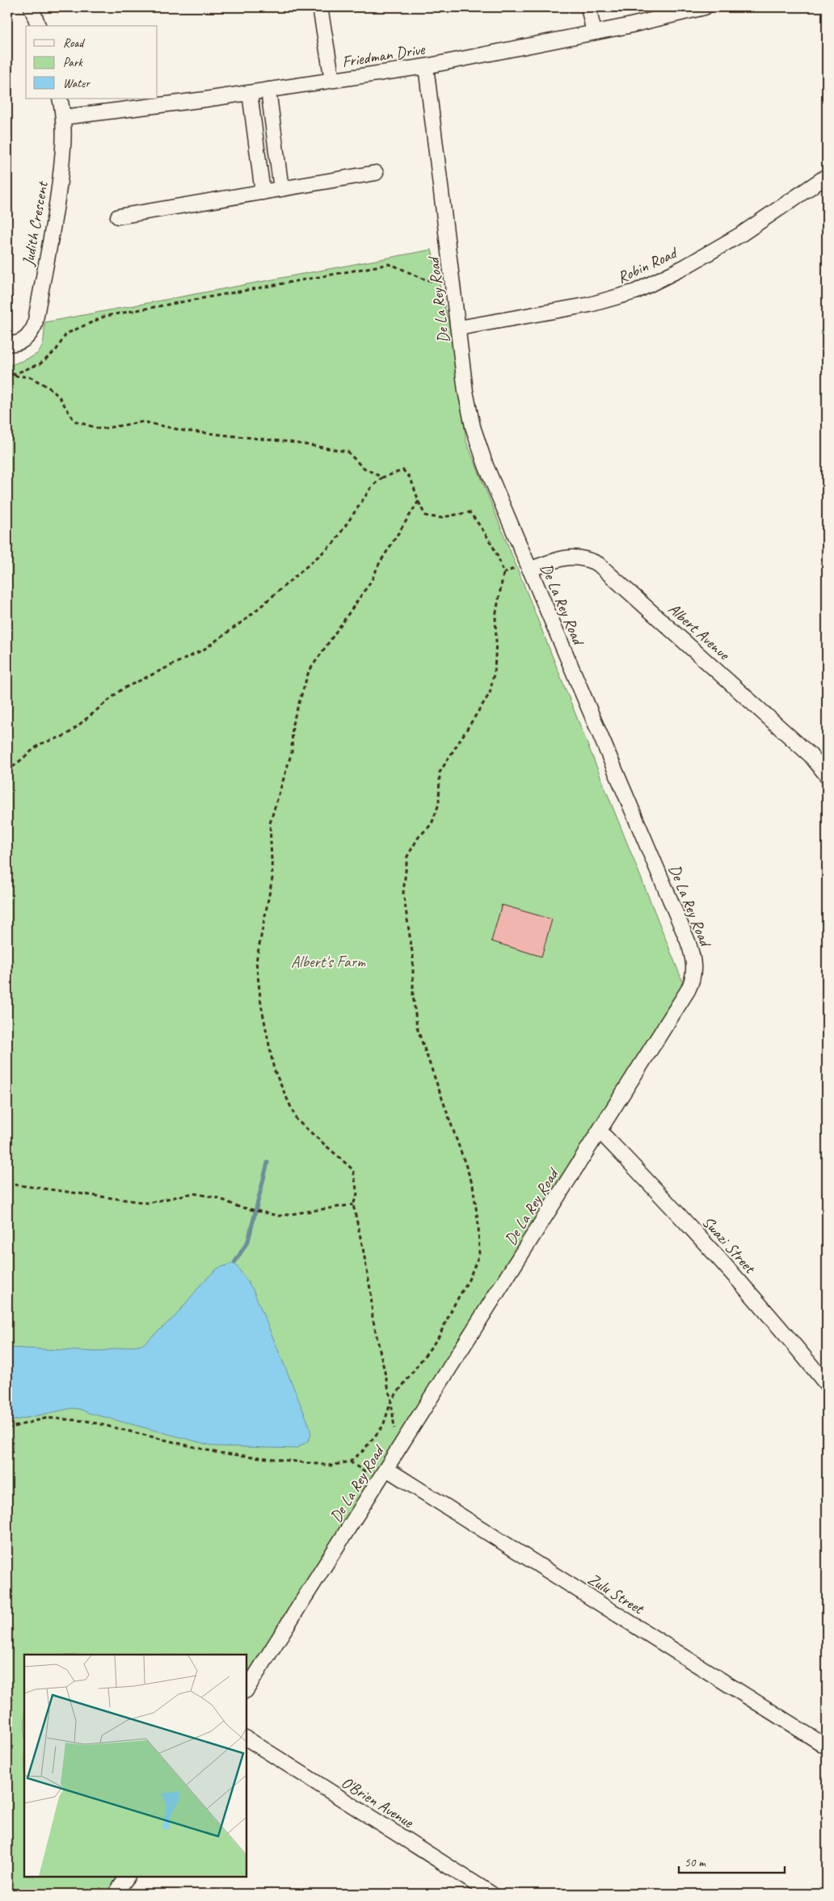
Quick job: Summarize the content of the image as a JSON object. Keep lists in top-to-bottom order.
{
  "streets": {
    "street": [
      "Friedman Drive",
      "Judith Crescent",
      "Robin Road",
      "De La Rey Road",
      "Albert Avenue",
      "Swazi Street",
      "Zulu Street",
      "O'Brien Avenue"
    ]
  },
  "crossings": [
    ["Friedman Drive", "Judith Crescent"],
    ["Friedman Drive", "De La Rey Road"],
    ["Robin Road", "De La Rey Road"],
    ["De La Rey Road", "Albert Avenue"],
    ["De La Rey Road", "Swazi Street"],
    ["De La Rey Road", "Zulu Street"]
  ],
  "parks": ["Albert's Farm"],
  "legend": ["Road", "Park", "Water"],
  "scale_bar": "50 m"
}
